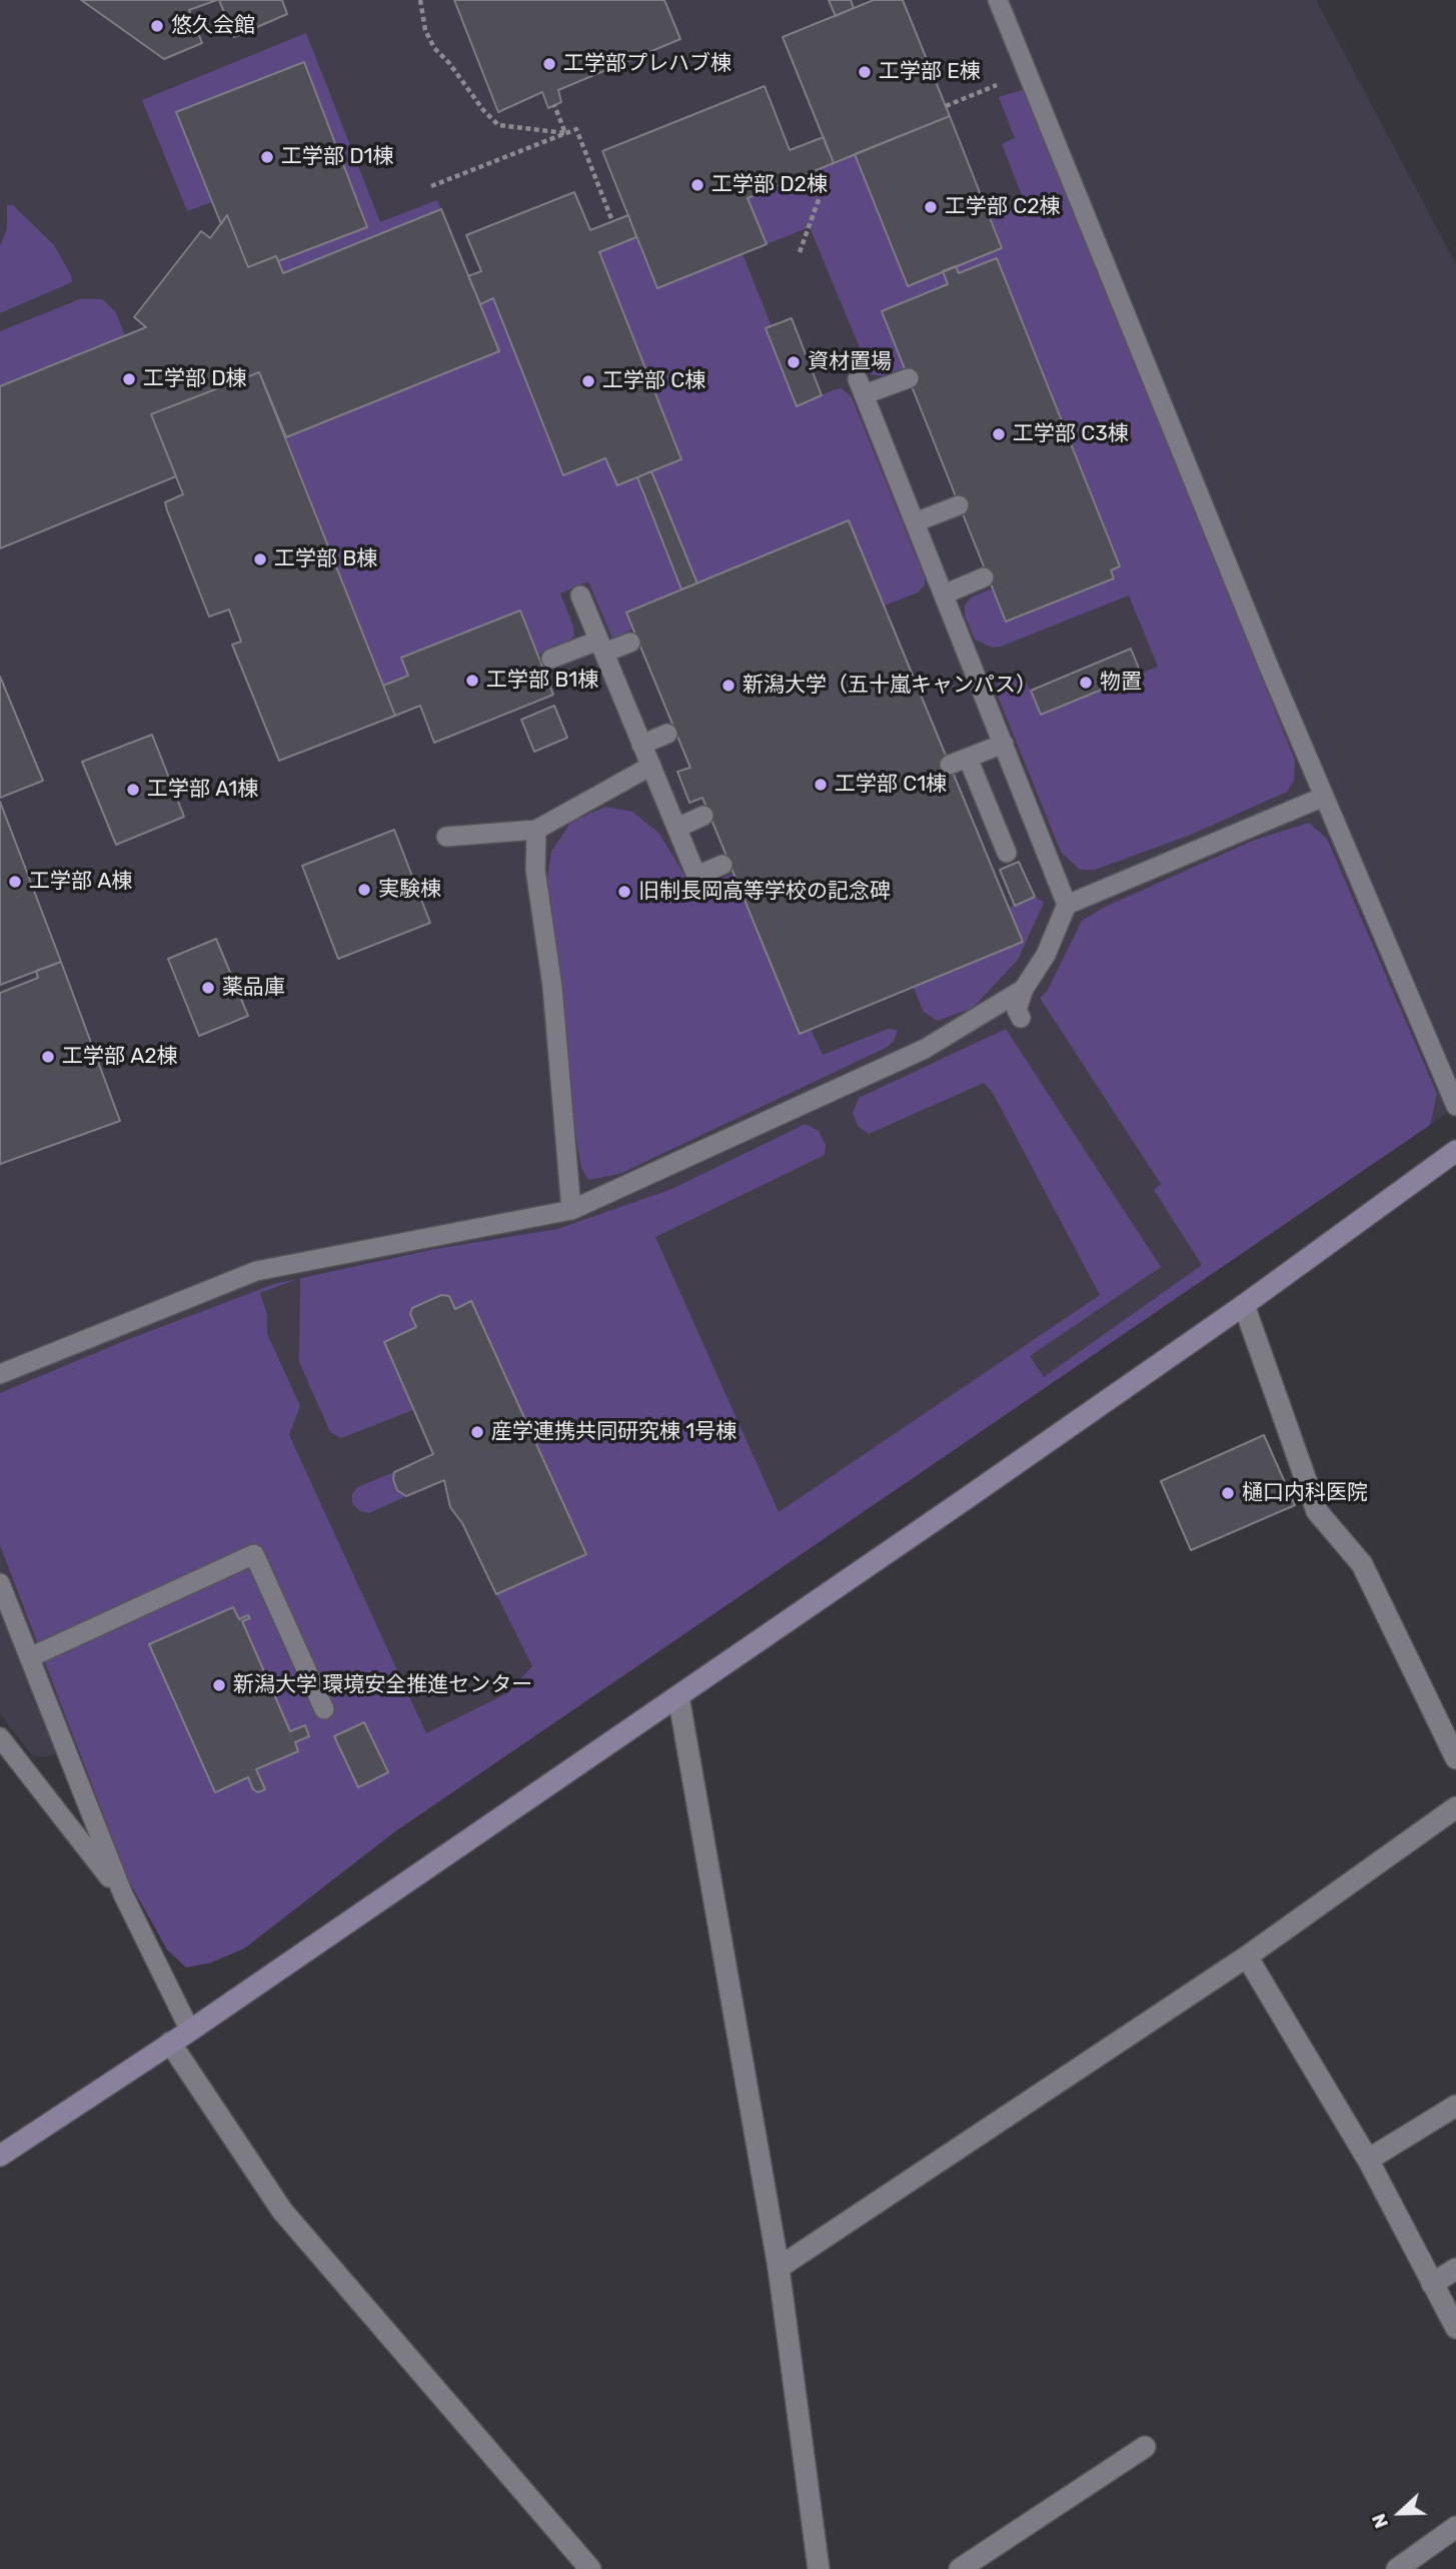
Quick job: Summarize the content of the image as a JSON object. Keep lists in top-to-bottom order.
{
  "places": [
    "悠久会館",
    "工学部プレハブ棟",
    "工学部 E棟",
    "工学部 D1棟",
    "工学部 D2棟",
    "工学部 C2棟",
    "資材置場",
    "工学部 D棟",
    "工学部 C棟",
    "工学部 C3棟",
    "工学部 B棟",
    "工学部 B1棟",
    "物置",
    "新潟大学（五十嵐キャンパス）",
    "工学部 C1棟",
    "工学部 A1棟",
    "工学部 A棟",
    "実験棟",
    "旧制長岡高等学校の記念碑",
    "薬品庫",
    "工学部 A2棟",
    "産学連携共同研究棟 1号棟",
    "樋口内科医院",
    "新潟大学 環境安全推進センター"
  ],
  "north": "left"
}
